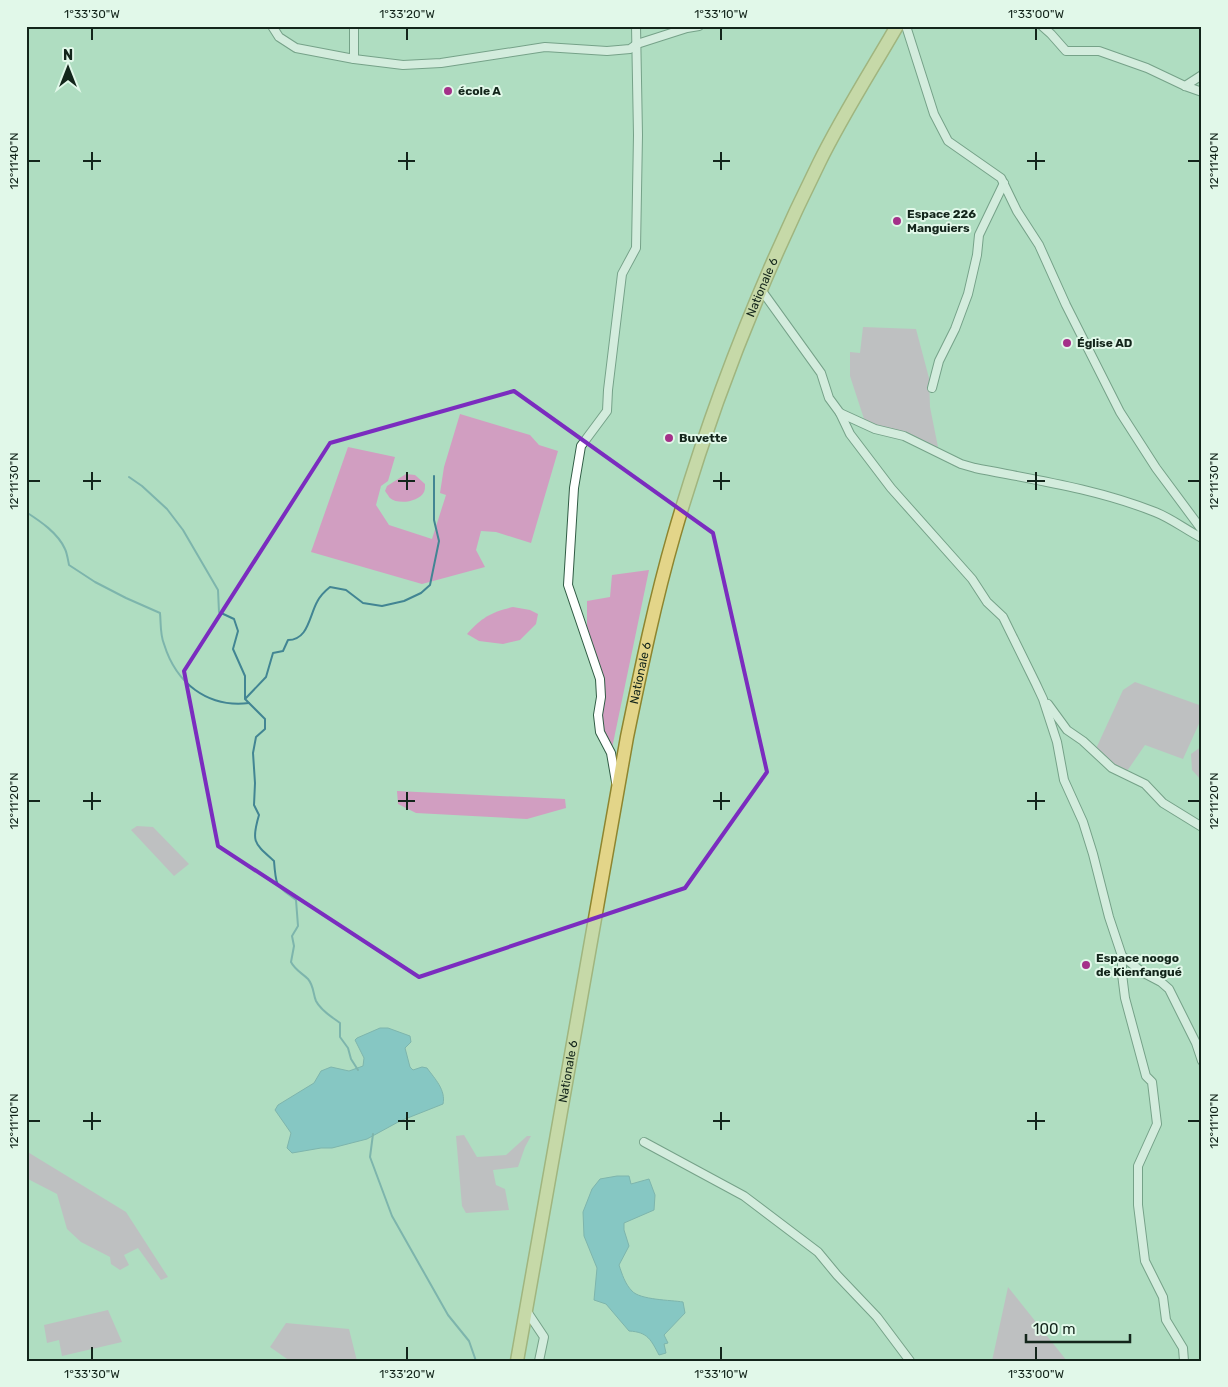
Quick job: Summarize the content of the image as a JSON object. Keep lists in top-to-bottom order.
{
  "streets": {
    "main road": ["Nationale 6"]
  },
  "places": [
    "école A",
    "Espace 226 Manguiers",
    "Église AD",
    "Buvette",
    "Espace noogo de Kienfangué"
  ],
  "scale_bar": "100 m",
  "north": "top",
  "coordinates": [
    "1°33'30\"W",
    "1°33'20\"W",
    "1°33'10\"W",
    "1°33'00\"W",
    "12°11'40\"N",
    "12°11'30\"N",
    "12°11'20\"N",
    "12°11'10\"N"
  ]
}
